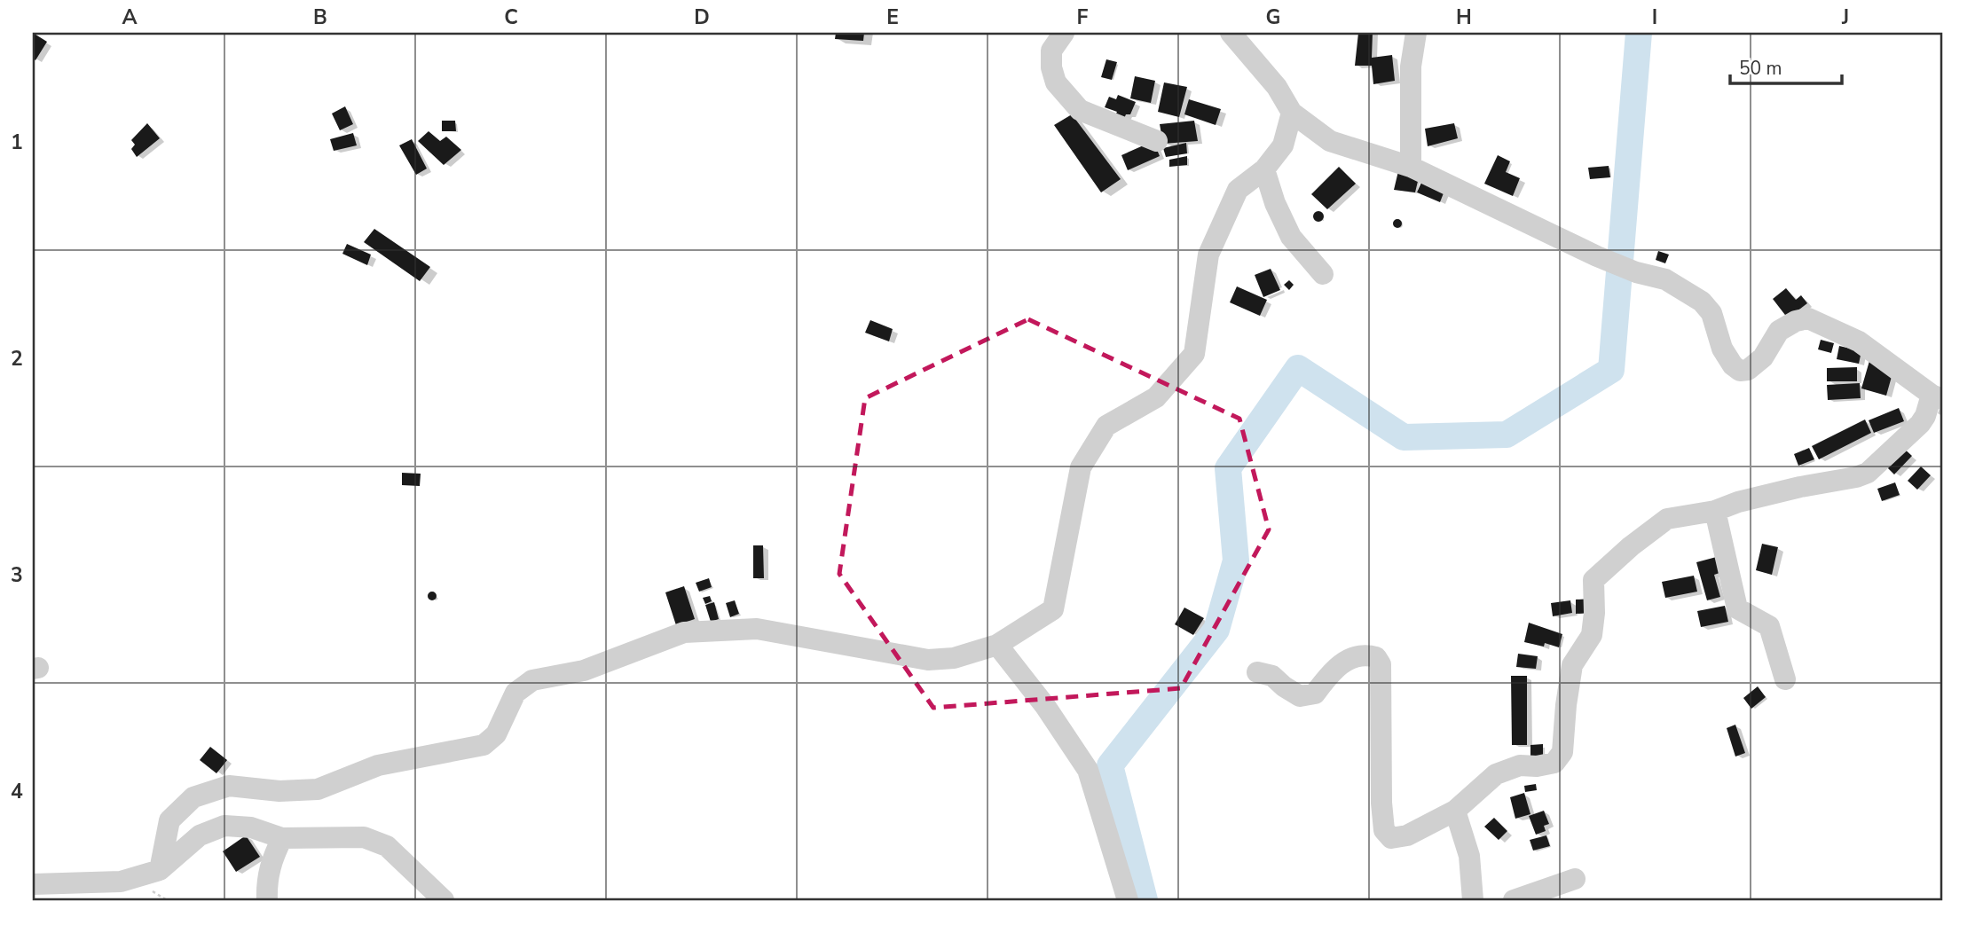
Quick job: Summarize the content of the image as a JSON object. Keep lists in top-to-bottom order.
{
  "scale_bar": "50 m",
  "grid": {
    "columns": [
      "A",
      "B",
      "C",
      "D",
      "E",
      "F",
      "G",
      "H",
      "I",
      "J"
    ],
    "rows": [
      "1",
      "2",
      "3",
      "4"
    ]
  }
}
